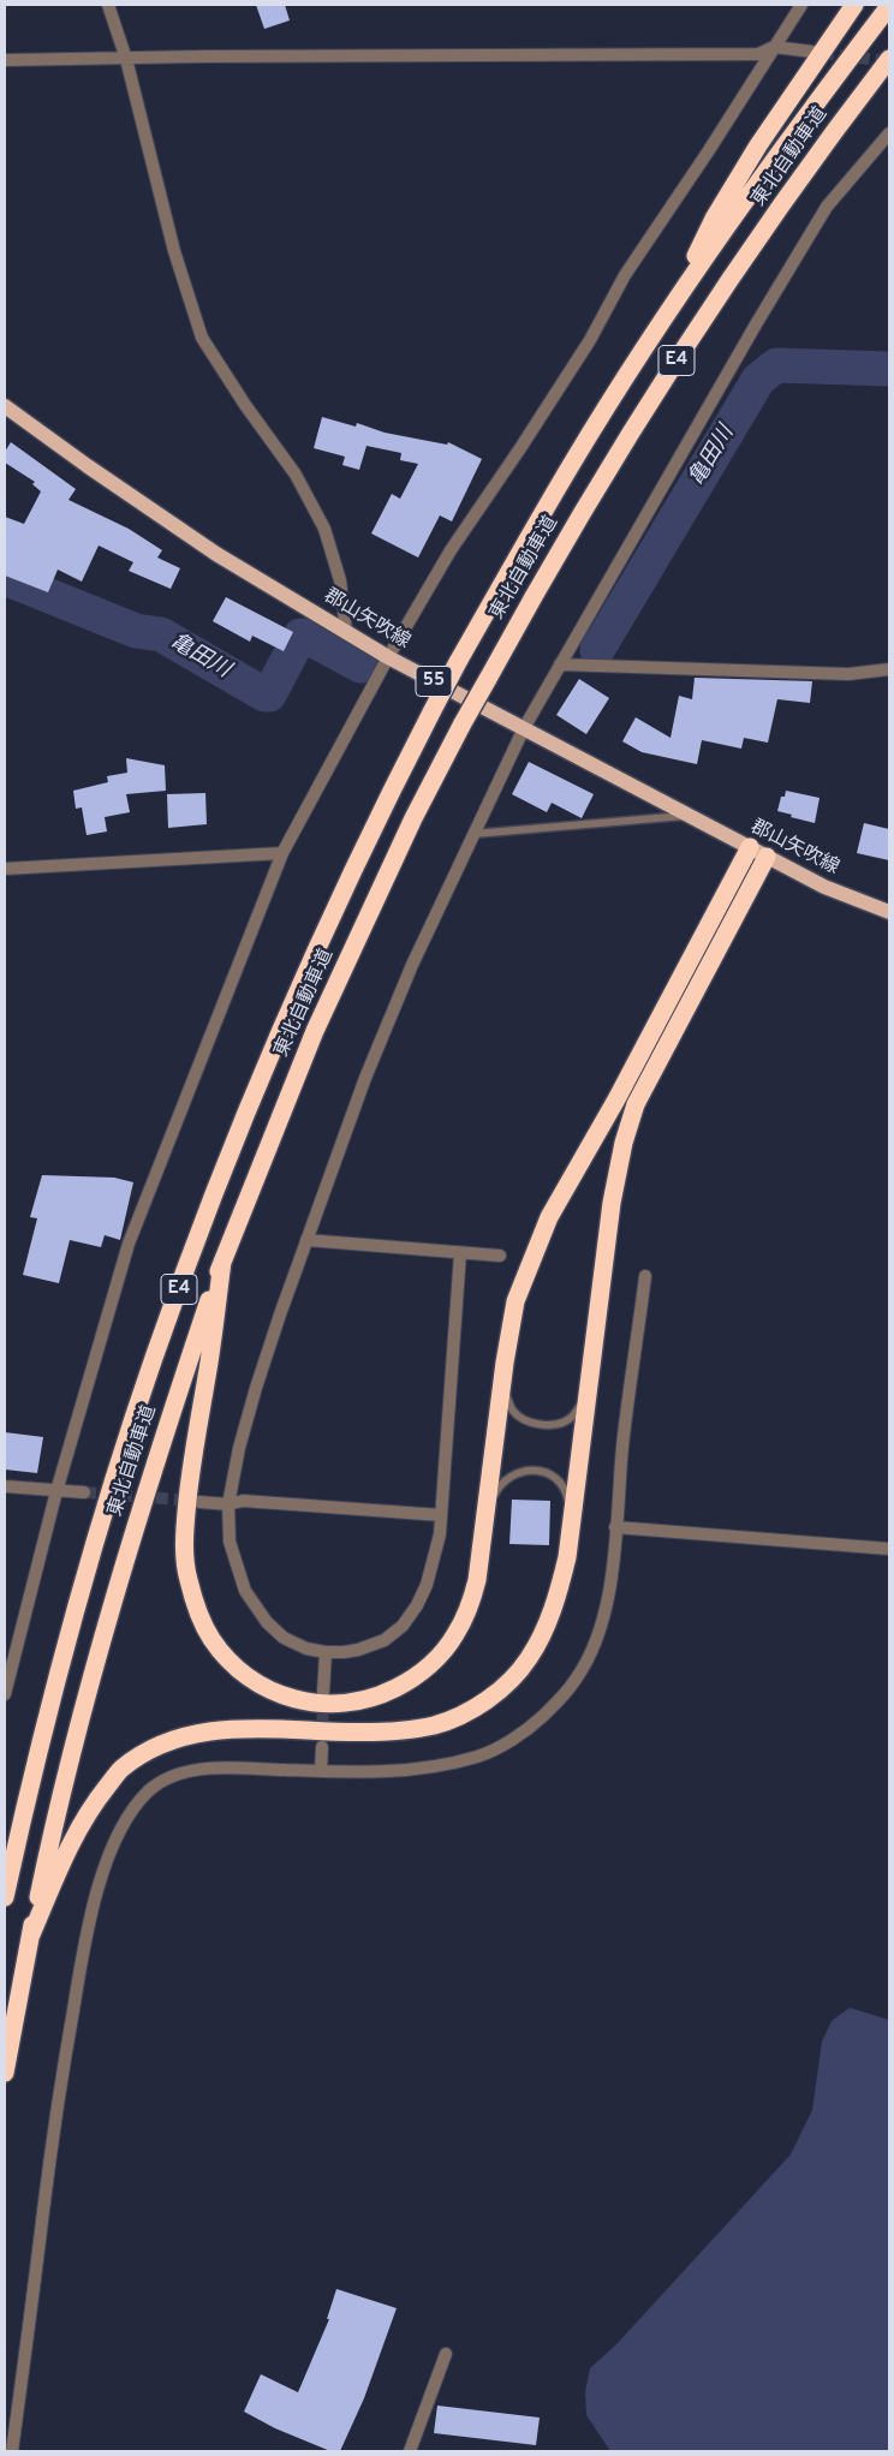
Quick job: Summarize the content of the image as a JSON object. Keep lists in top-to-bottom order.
{
  "streets": {
    "highway": ["東北自動車道", "E4"],
    "main road": ["郡山矢吹線", "55"]
  },
  "water": ["亀田川"]
}
